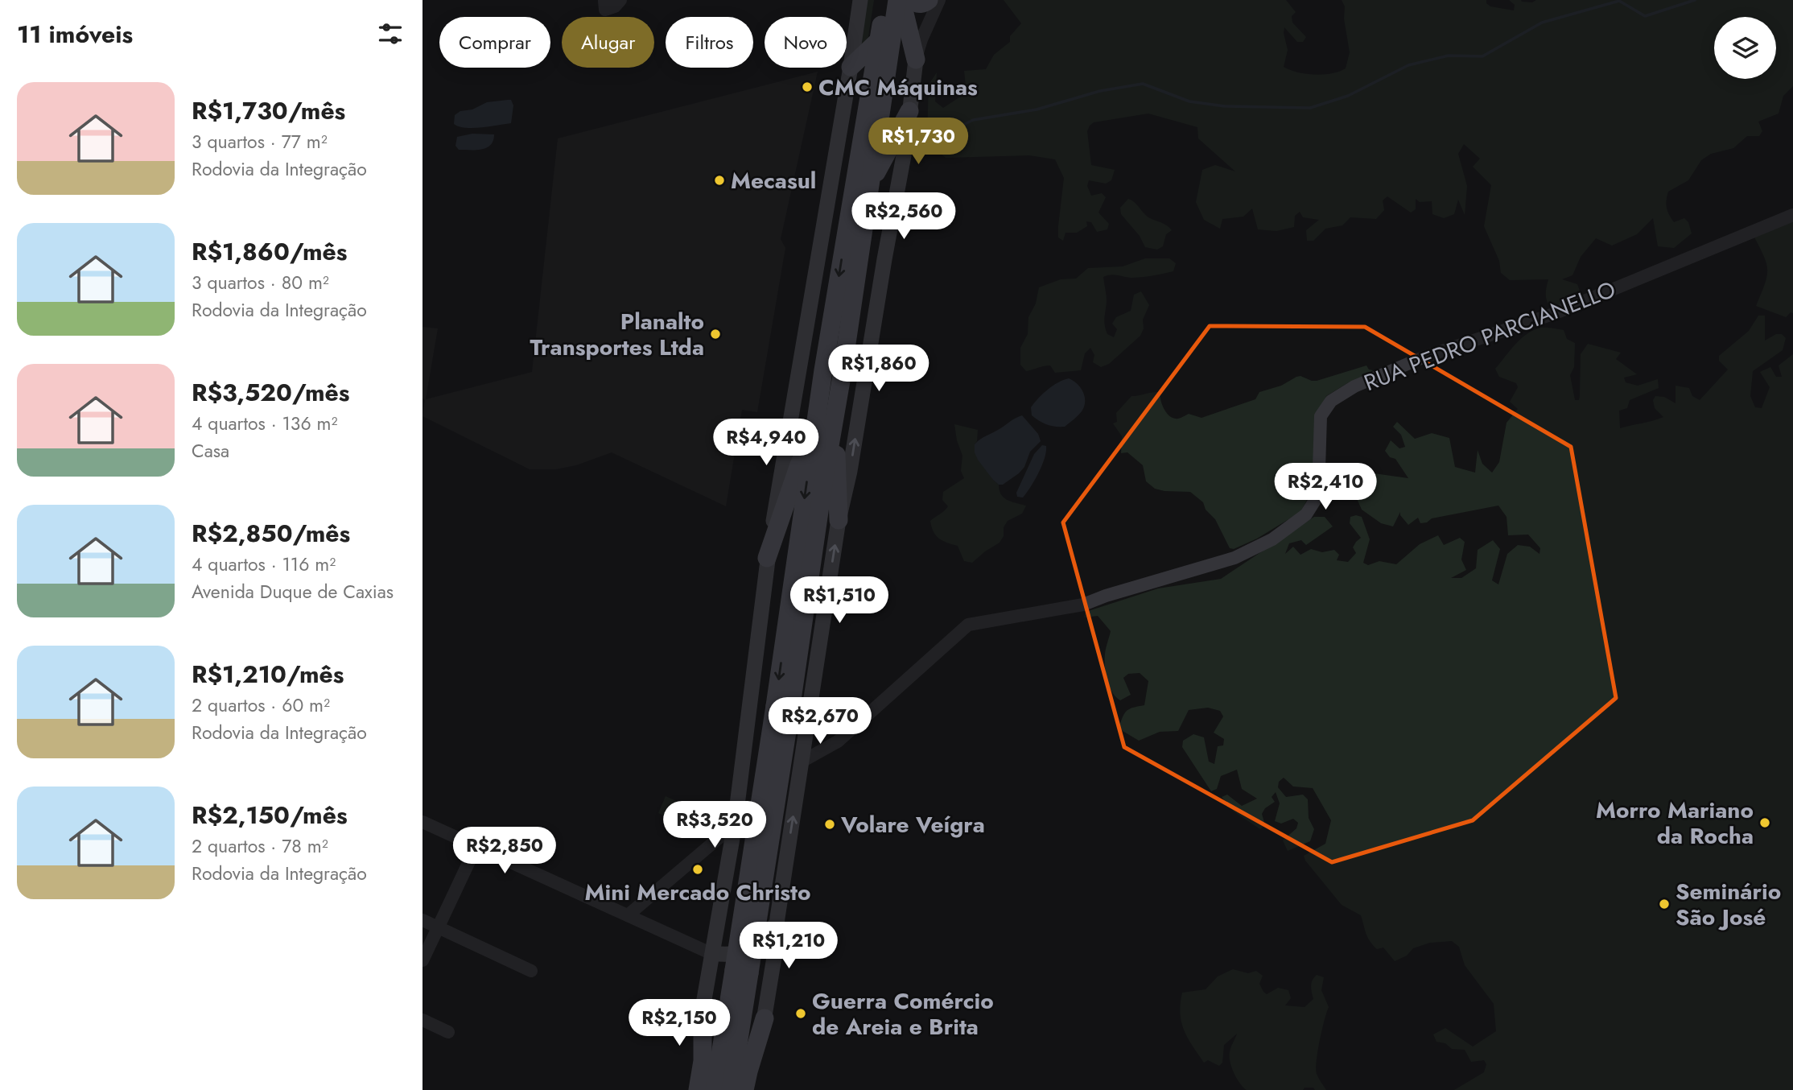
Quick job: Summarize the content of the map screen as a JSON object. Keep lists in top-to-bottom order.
{
  "streets": {
    "street": ["RUA PEDRO PARCIANELLO"]
  },
  "places": [
    "CMC Máquinas",
    "Mecasul",
    "Planalto Transportes Ltda",
    "Morro Mariano da Rocha",
    "Volare Veígra",
    "Mini Mercado Christo",
    "Seminário São José",
    "Guerra Comércio de Areia e Brita"
  ],
  "page": {
    "heading": "11 imóveis",
    "chip": [
      "Comprar",
      "Alugar",
      "Filtros",
      "Novo"
    ],
    "list": [
      {
        "name": "R$1,730/mês",
        "note": "3 quartos · 77 m² · Rodovia da Integração"
      },
      {
        "name": "R$1,860/mês",
        "note": "3 quartos · 80 m² · Rodovia da Integração"
      },
      {
        "name": "R$3,520/mês",
        "note": "4 quartos · 136 m² · Casa"
      },
      {
        "name": "R$2,850/mês",
        "note": "4 quartos · 116 m² · Avenida Duque de Caxias"
      },
      {
        "name": "R$1,210/mês",
        "note": "2 quartos · 60 m² · Rodovia da Integração"
      },
      {
        "name": "R$2,150/mês",
        "note": "2 quartos · 78 m² · Rodovia da Integração"
      }
    ],
    "price": [
      "R$1,730",
      "R$2,560",
      "R$1,860",
      "R$4,940",
      "R$2,410",
      "R$1,510",
      "R$2,670",
      "R$3,520",
      "R$2,850",
      "R$1,210",
      "R$2,150"
    ]
  }
}
